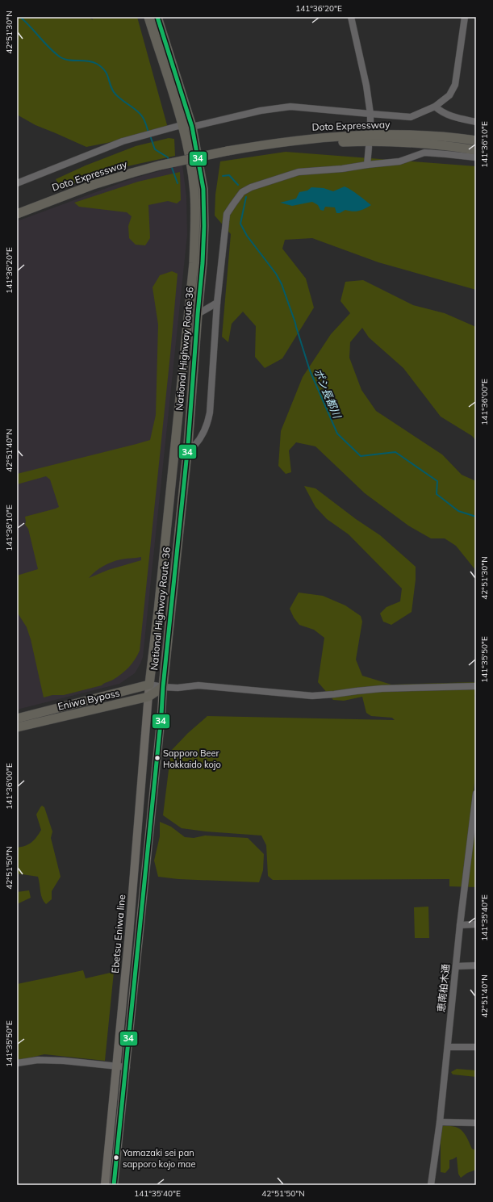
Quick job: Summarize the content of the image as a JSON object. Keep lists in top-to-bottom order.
{
  "streets": {
    "highway": ["Doto Expressway", "National Highway Route 36", "Eniwa Bypass"],
    "main road": ["Ebetsu Eniwa line"],
    "street": ["恵南柏木通"]
  },
  "crossings": [
    ["National Highway Route 36", "Eniwa Bypass"],
    ["National Highway Route 36", "Ebetsu Eniwa line"],
    ["Eniwa Bypass", "Ebetsu Eniwa line"]
  ],
  "water": ["ポシ長都川"],
  "places": ["Sapporo Beer Hokkaido kojo", "Yamazaki sei pan sapporo kojo mae"],
  "lines": ["transit line 34"],
  "coordinates": [
    "141°36'20\"E",
    "42°51'30\"N",
    "141°36'10\"E",
    "141°36'00\"E",
    "42°51'40\"N",
    "141°35'50\"E",
    "42°51'50\"N",
    "141°35'40\"E"
  ]
}
